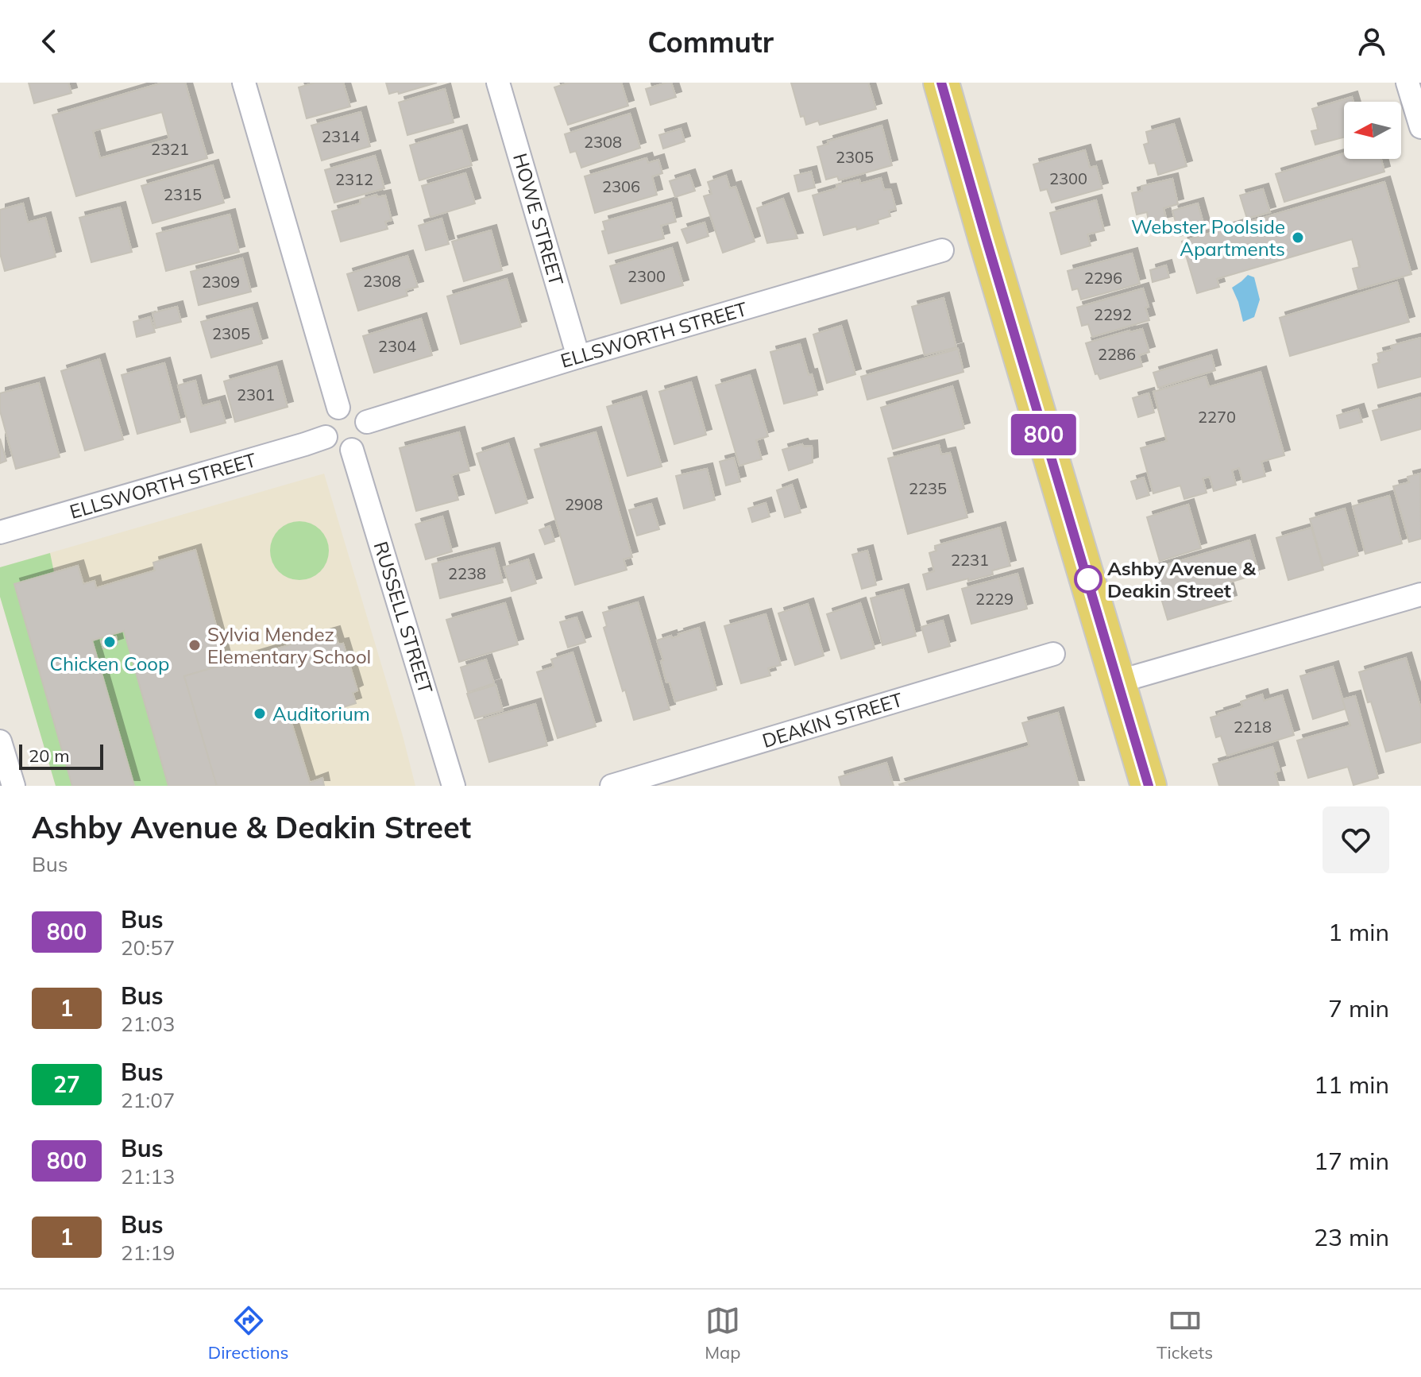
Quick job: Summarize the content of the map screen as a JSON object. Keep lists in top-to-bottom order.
{
  "streets": {
    "street": [
      "HOWE STREET",
      "ELLSWORTH STREET",
      "RUSSELL STREET",
      "DEAKIN STREET"
    ]
  },
  "crossings": [
    ["HOWE STREET", "ELLSWORTH STREET"],
    ["ELLSWORTH STREET", "RUSSELL STREET"]
  ],
  "places": [
    "Webster Poolside Apartments",
    "Ashby Avenue & Deakin Street",
    "Chicken Coop",
    "Sylvia Mendez Elementary School",
    "Auditorium"
  ],
  "lines": ["bus line 800"],
  "house_numbers": [
    "2314",
    "2308",
    "2321",
    "2305",
    "2300",
    "2312",
    "2306",
    "2315",
    "2300",
    "2296",
    "2308",
    "2309",
    "2292",
    "2305",
    "2304",
    "2286",
    "2301",
    "2270",
    "2235",
    "2908",
    "2231",
    "2238",
    "2229",
    "2218"
  ],
  "scale_bar": "20 m",
  "north": "left",
  "page": {
    "header": "Commutr",
    "on_map": "800",
    "scale": "20 m",
    "heading": ["Ashby Avenue & Deakin Street", "Bus"],
    "list": [
      {
        "mark": "800",
        "name": "Bus",
        "note": "20:57",
        "value": "1 min"
      },
      {
        "mark": "1",
        "name": "Bus",
        "note": "21:03",
        "value": "7 min"
      },
      {
        "mark": "27",
        "name": "Bus",
        "note": "21:07",
        "value": "11 min"
      },
      {
        "mark": "800",
        "name": "Bus",
        "note": "21:13",
        "value": "17 min"
      },
      {
        "mark": "1",
        "name": "Bus",
        "note": "21:19",
        "value": "23 min"
      }
    ],
    "tabs": ["Directions", "Map", "Tickets"]
  }
}
